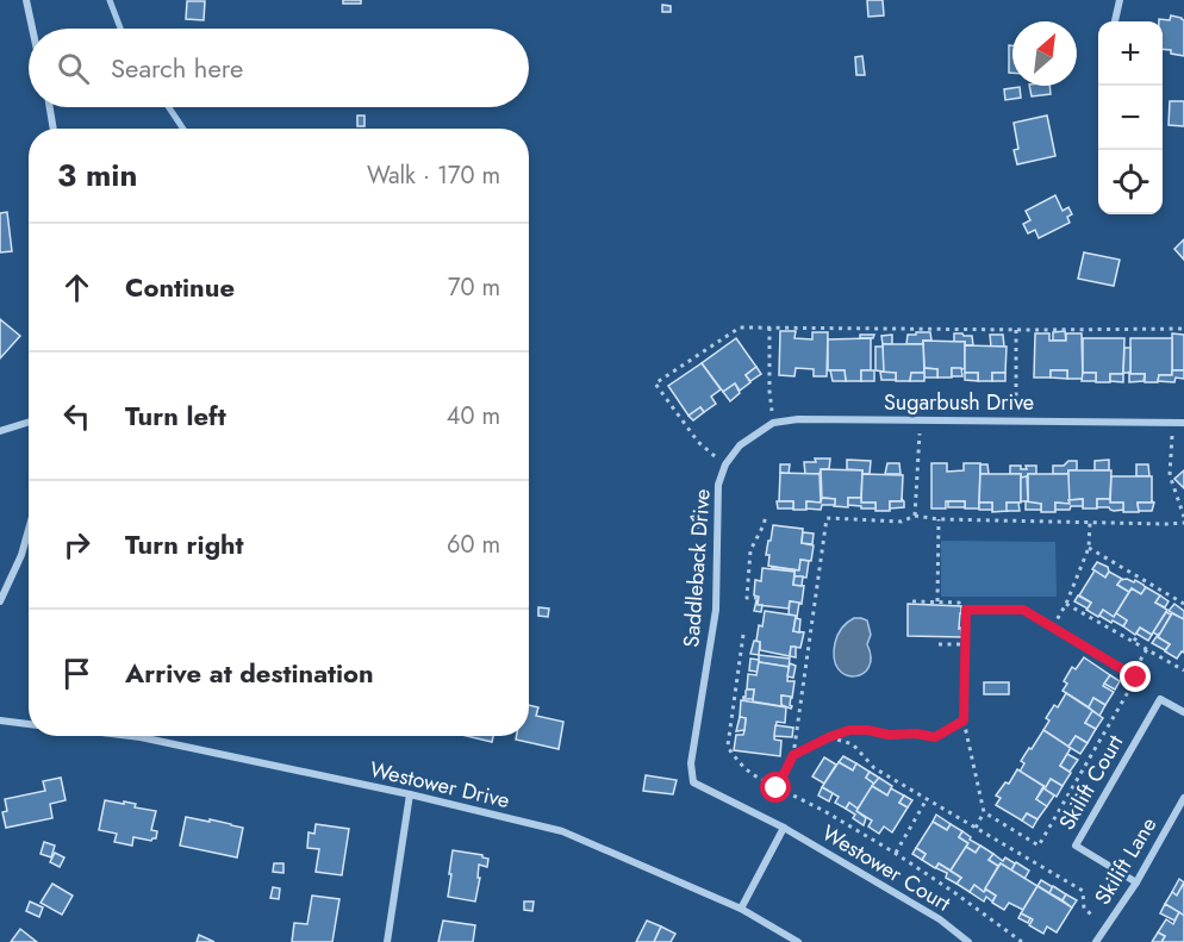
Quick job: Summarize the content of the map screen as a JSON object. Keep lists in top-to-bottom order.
{
  "streets": {
    "street": [
      "Sugarbush Drive",
      "Saddleback Drive",
      "Skilift Court",
      "Westower Drive",
      "Skilift Lane",
      "Westower Court"
    ]
  },
  "crossings": [
    ["Sugarbush Drive", "Saddleback Drive"],
    ["Saddleback Drive", "Westower Court"],
    ["Skilift Court", "Skilift Lane"]
  ],
  "north": "top right",
  "page": {
    "map_buttons": ["+", "−"],
    "search": "Search here",
    "heading": ["3 min", "Walk · 170 m"],
    "list": [
      ["Continue", "70 m"],
      ["Turn left", "40 m"],
      ["Turn right", "60 m"],
      "Arrive at destination"
    ]
  }
}
